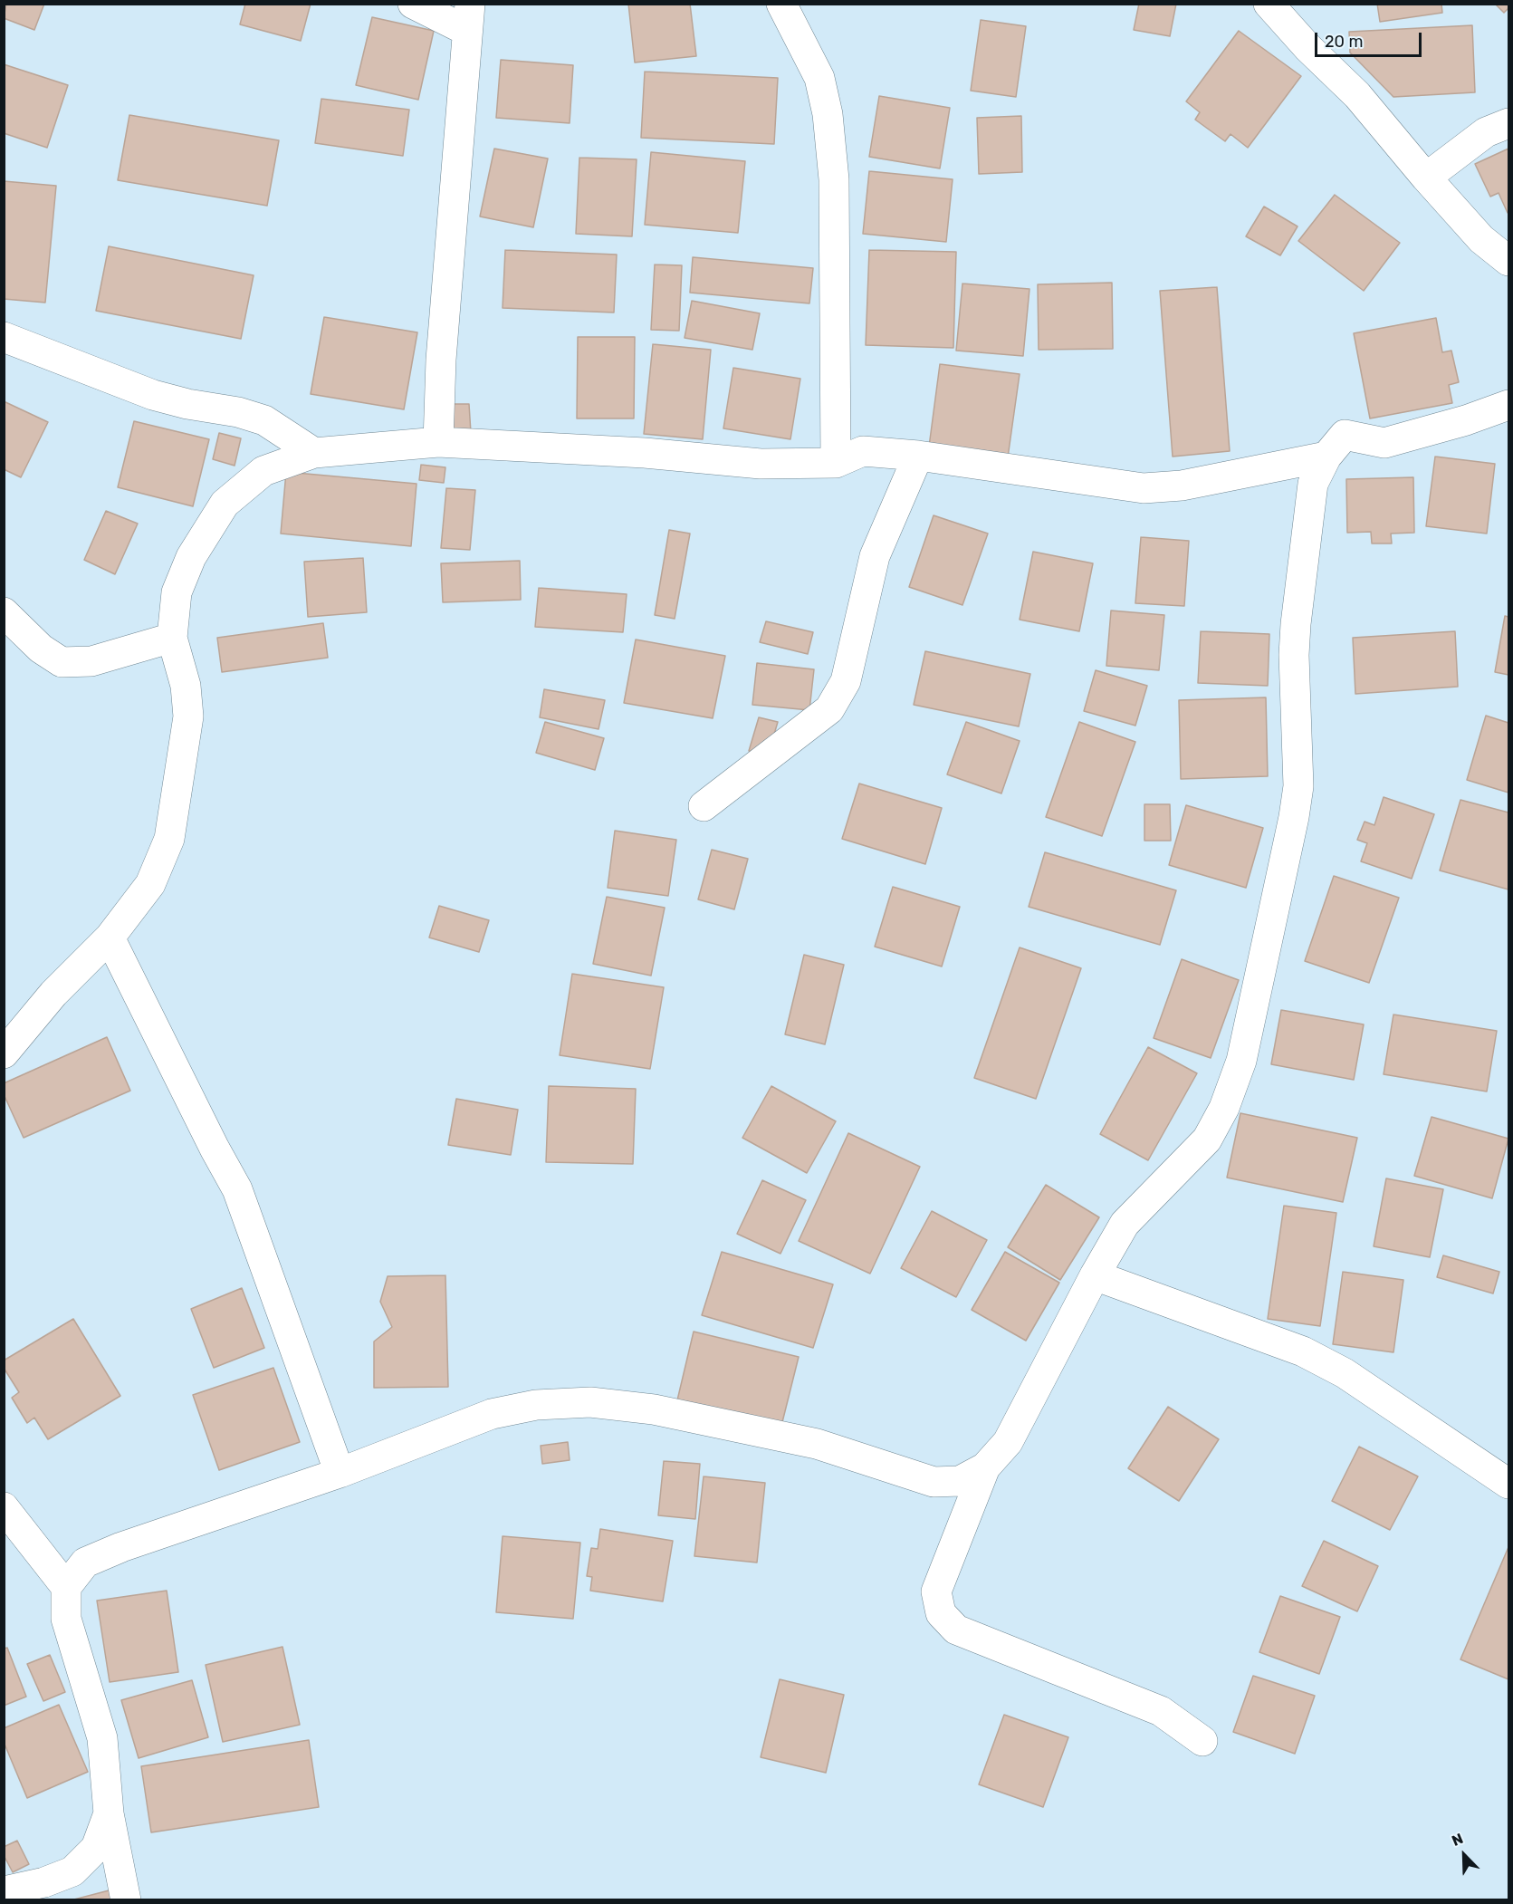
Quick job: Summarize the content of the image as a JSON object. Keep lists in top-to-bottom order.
{
  "scale_bar": "20 m",
  "north": "top left"
}
